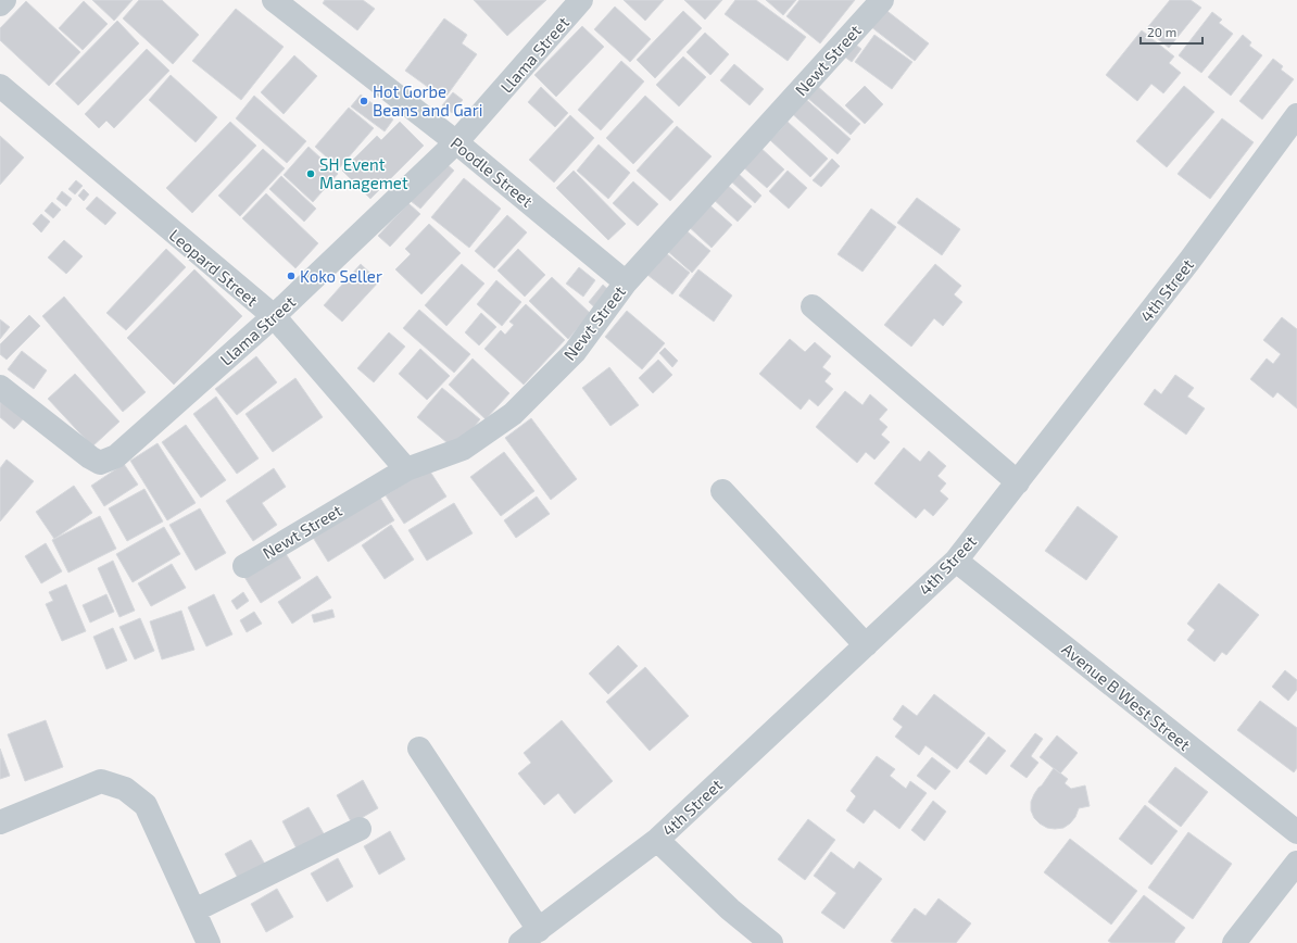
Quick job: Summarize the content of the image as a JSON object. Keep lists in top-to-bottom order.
{
  "streets": {
    "street": [
      "Llama Street",
      "Newt Street",
      "Poodle Street",
      "Leopard Street",
      "4th Street",
      "Avenue B West Street"
    ]
  },
  "crossings": [
    ["Llama Street", "Poodle Street"],
    ["Llama Street", "Leopard Street"],
    ["Newt Street", "Poodle Street"],
    ["Newt Street", "Leopard Street"],
    ["4th Street", "Avenue B West Street"]
  ],
  "places": ["Hot Gorbe Beans and Gari", "SH Event Managemet", "Koko Seller"],
  "scale_bar": "20 m"
}
